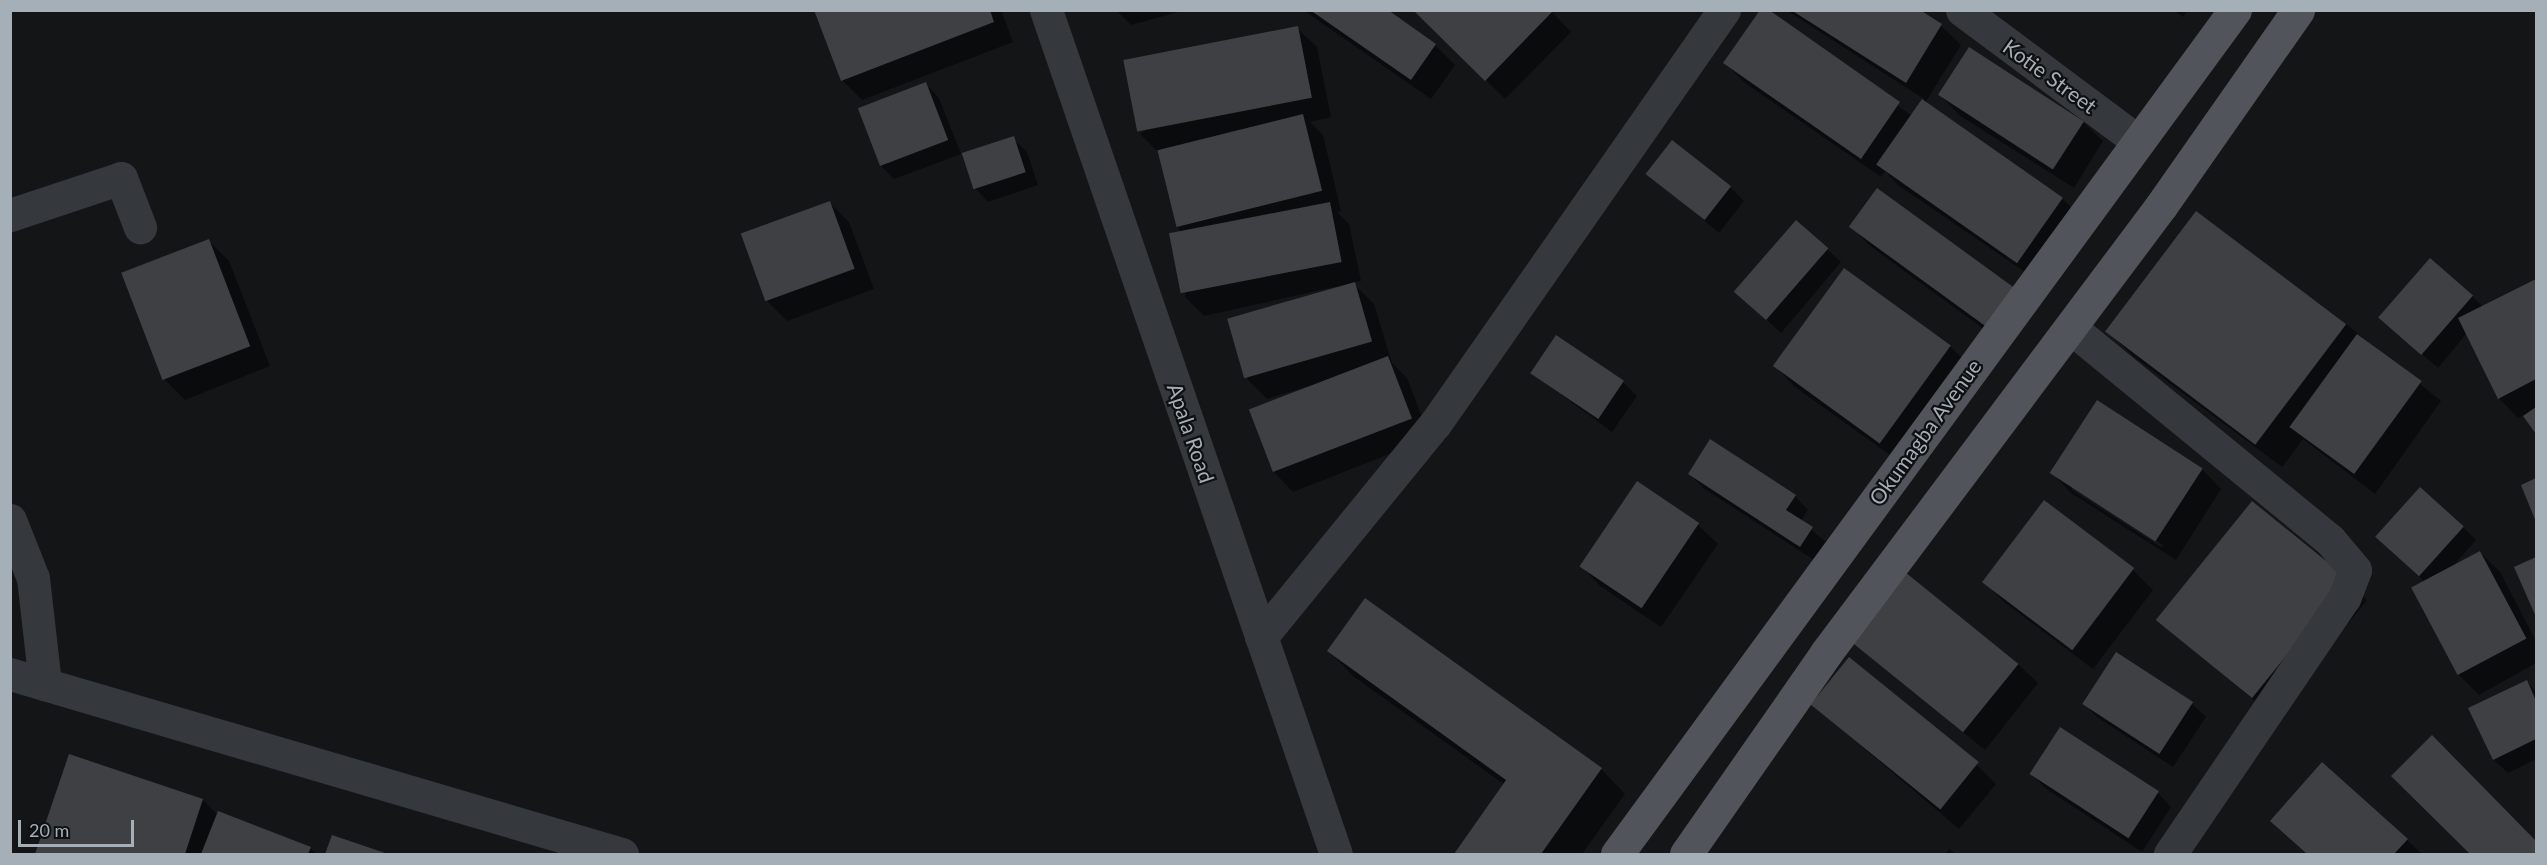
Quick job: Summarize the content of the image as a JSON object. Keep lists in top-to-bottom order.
{
  "streets": {
    "main road": ["Okumagba Avenue"],
    "street": ["Kotie Street", "Apala Road"]
  },
  "crossings": [
    ["Kotie Street", "Okumagba Avenue"]
  ],
  "scale_bar": "20 m"
}
